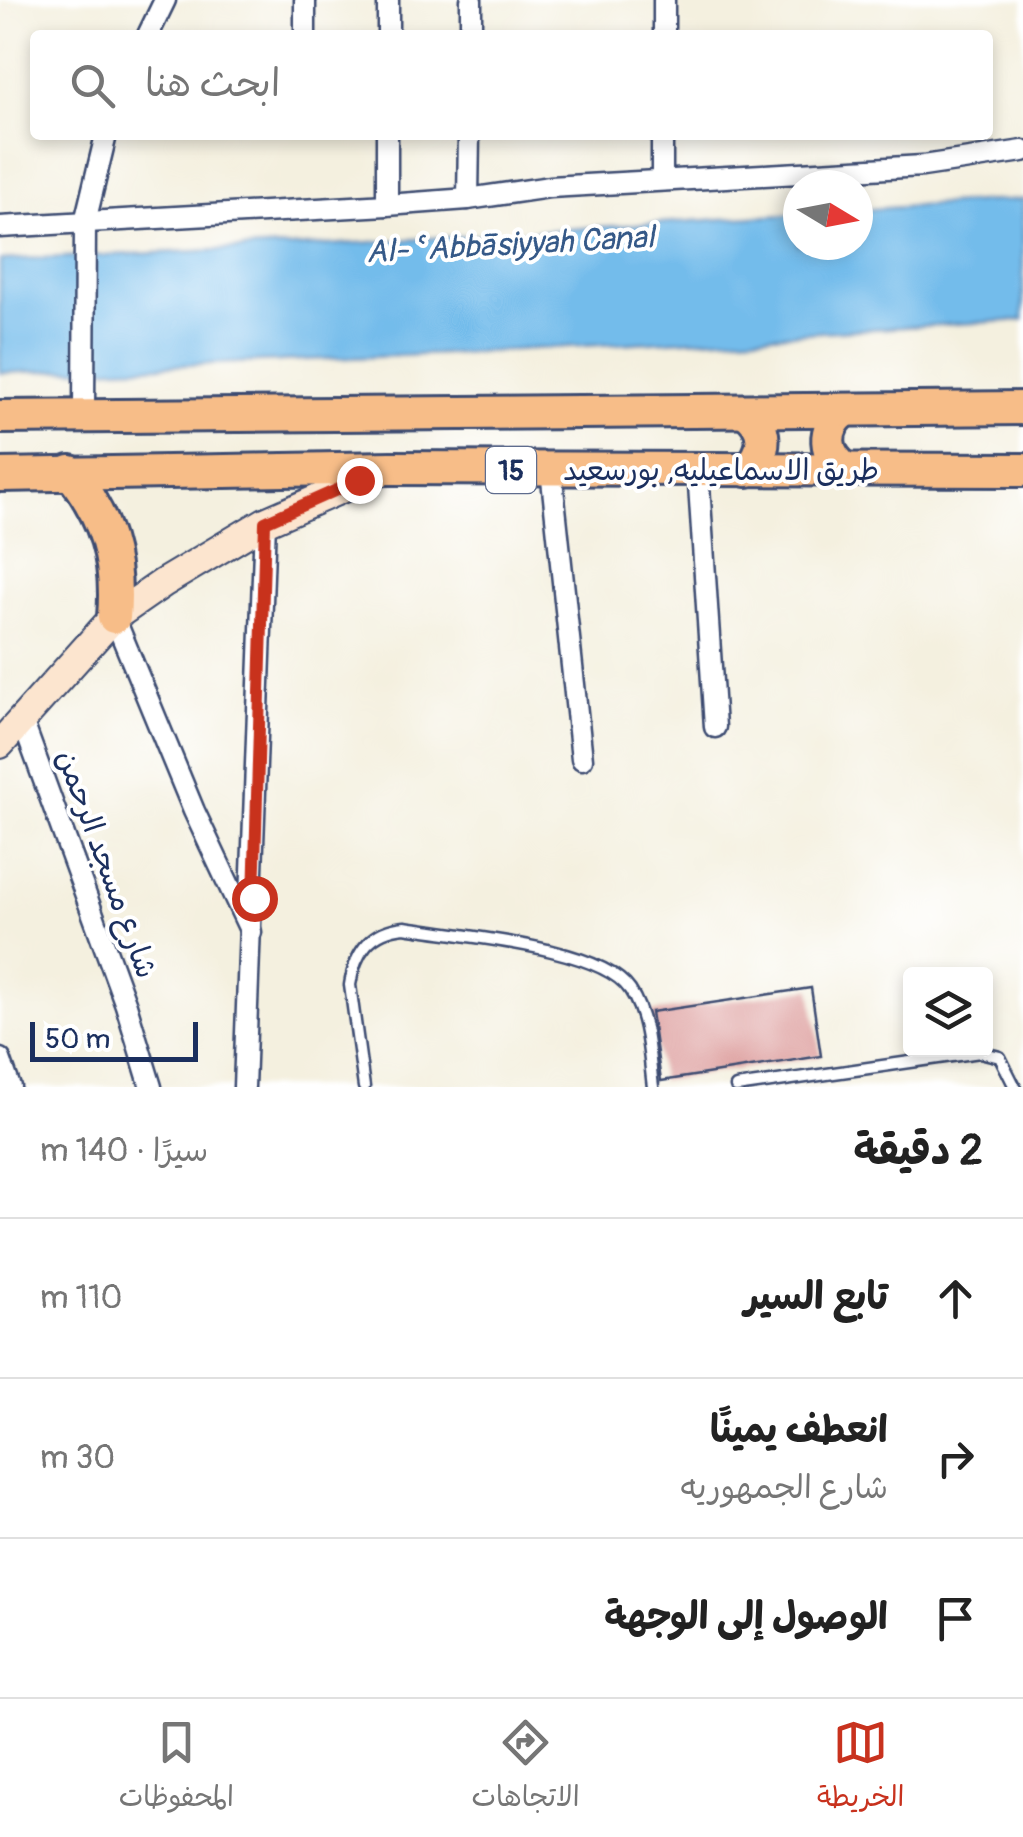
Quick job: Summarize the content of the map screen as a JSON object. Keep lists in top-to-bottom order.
{
  "streets": {
    "highway": ["15", "طريق الاسماعيليه, بورسعيد"],
    "street": ["شارع مسجد الرحمن"]
  },
  "water": ["Al-ʿAbbāsiyyah Canal"],
  "scale_bar": "50 m",
  "north": "right",
  "page": {
    "search": "ابحث هنا",
    "scale": "50 m",
    "heading": ["2 دقيقة", "سيرًا · 140 m"],
    "list": [
      ["تابع السير", "110 m"],
      ["انعطف يمينًا", "شارع الجمهوريه", "30 m"],
      "الوصول إلى الوجهة"
    ],
    "nav": ["الخريطة", "الاتجاهات", "المحفوظات"]
  }
}
